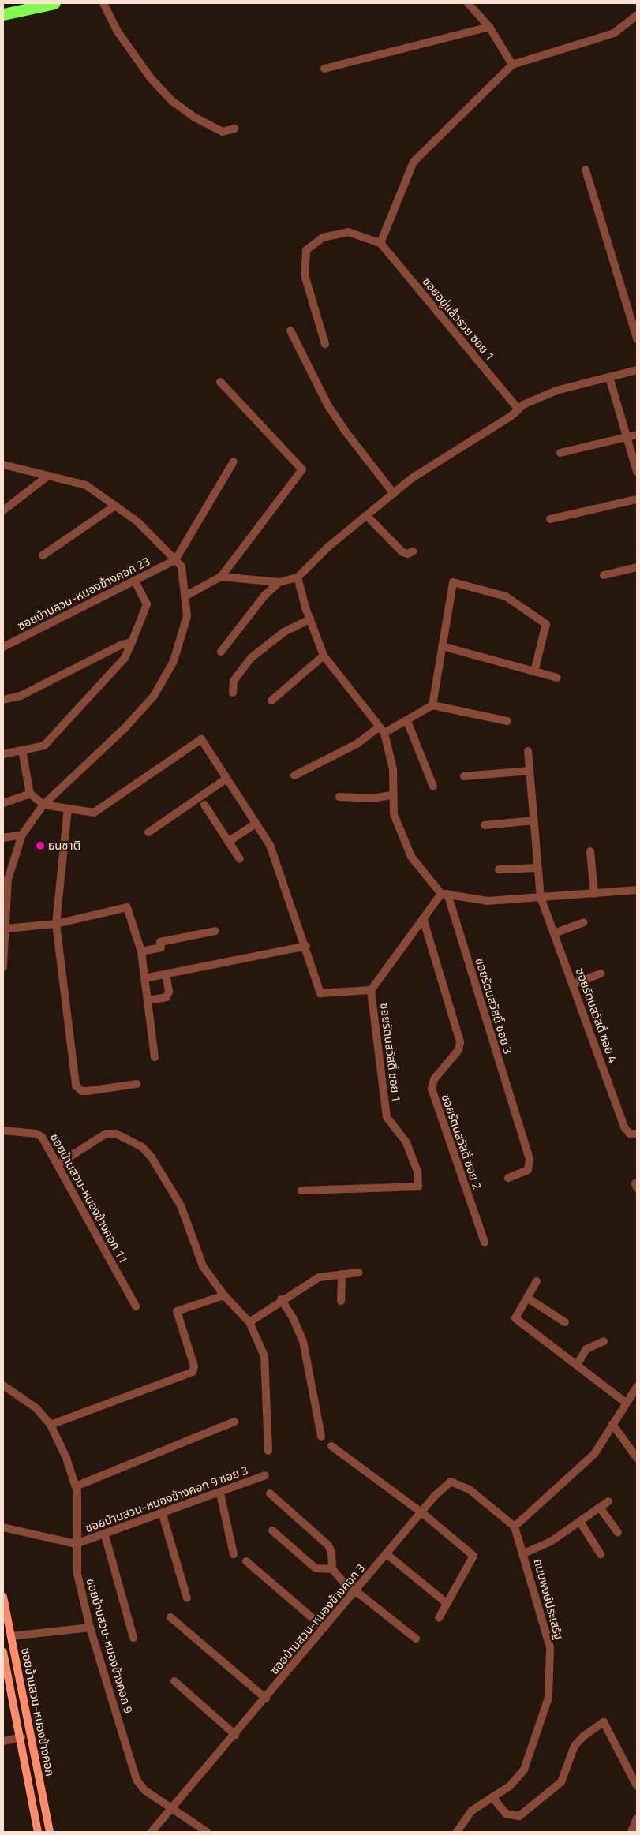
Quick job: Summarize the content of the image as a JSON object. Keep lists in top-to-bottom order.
{
  "streets": {
    "main road": ["ซอยบ้านสวน-หนองข้างคอก"],
    "street": [
      "ซอยอยู่แล้วรวย ซอย 1",
      "ซอยบ้านสวน-หนองข้างคอก 23",
      "ซอยรัตนสวัสดิ์ ซอย 3",
      "ซอยรัตนสวัสดิ์ ซอย 4",
      "ซอยรัตนสวัสดิ์ ซอย 1",
      "ซอยรัตนสวัสดิ์ ซอย 2",
      "ซอยบ้านสวน-หนองข้างคอก 11",
      "ซอยบ้านสวน-หนองข้างคอก 9 ซอย 3",
      "ถนนพงษ์ประเสริฐ",
      "ซอยบ้านสวน-หนองข้างคอก 3",
      "ซอยบ้านสวน-หนองข้างคอก 9"
    ]
  },
  "crossings": [
    ["ซอยบ้านสวน-หนองข้างคอก 9 ซอย 3", "ซอยบ้านสวน-หนองข้างคอก 9"],
    ["ถนนพงษ์ประเสริฐ", "ซอยบ้านสวน-หนองข้างคอก 3"],
    ["ซอยบ้านสวน-หนองข้างคอก 3", "ซอยบ้านสวน-หนองข้างคอก 9"]
  ],
  "places": ["ธนชาติ"]
}
